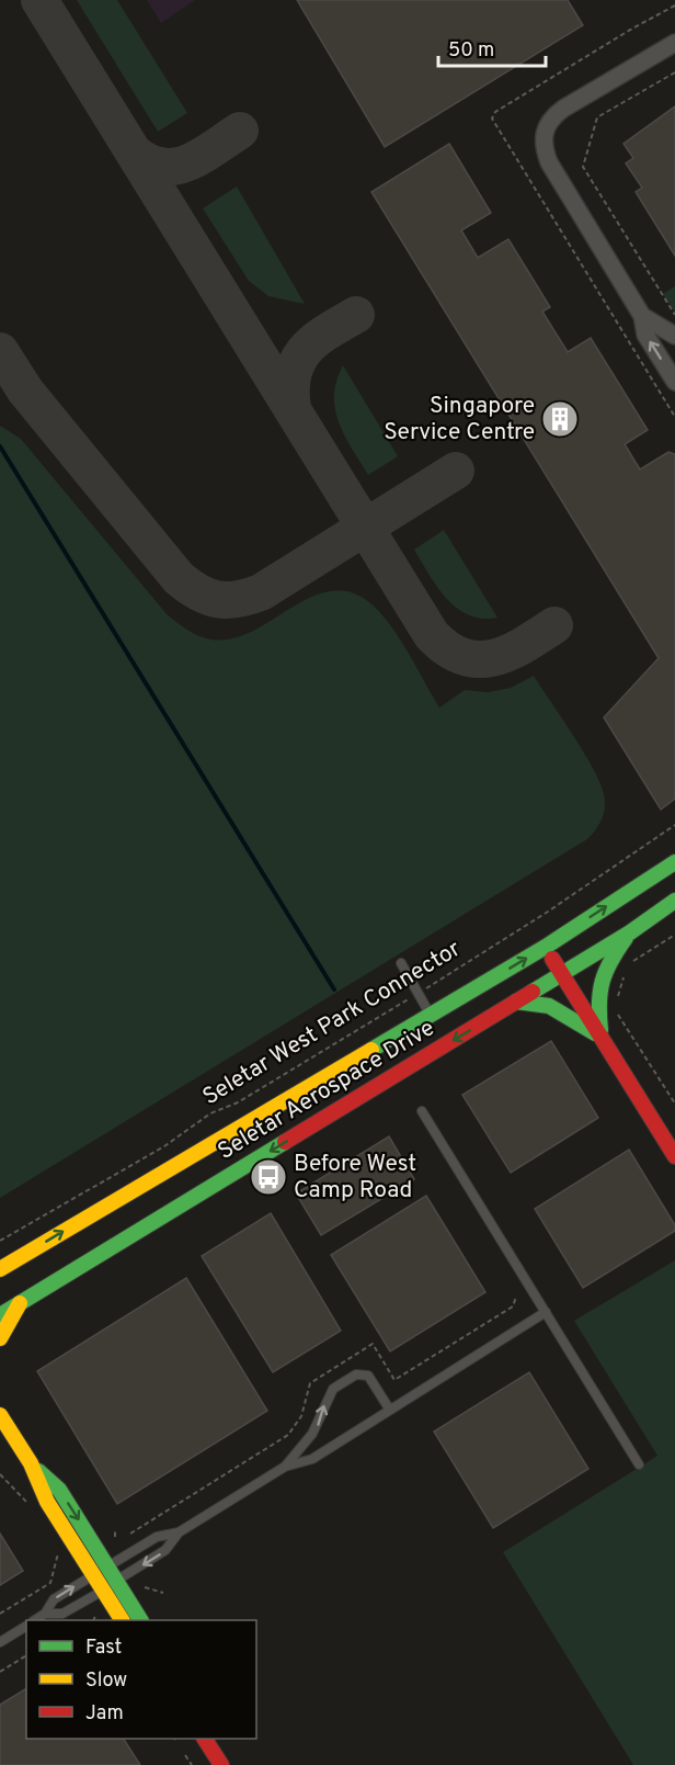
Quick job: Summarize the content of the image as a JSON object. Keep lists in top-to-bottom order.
{
  "streets": {
    "street": ["Seletar Aerospace Drive"],
    "path": ["Seletar West Park Connector"]
  },
  "places": {
    "building": ["Singapore Service Centre"],
    "bus stop": ["Before West Camp Road"]
  },
  "legend": ["Fast", "Slow", "Jam"],
  "scale_bar": "50 m"
}
